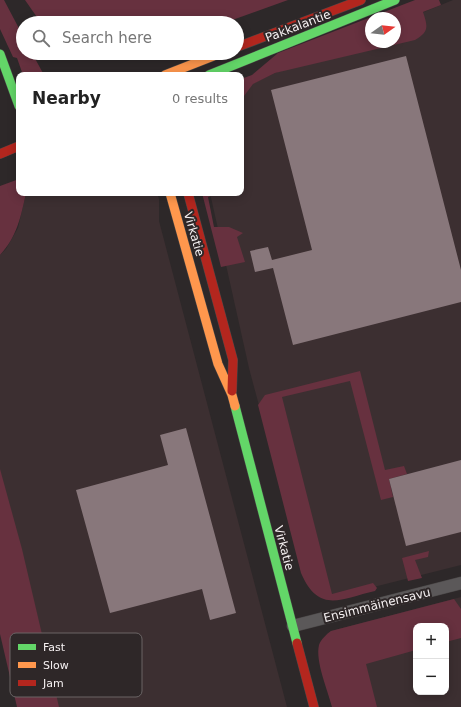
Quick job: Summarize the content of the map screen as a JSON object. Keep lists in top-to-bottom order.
{
  "streets": {
    "main road": ["Pakkalantie", "Virkatie"],
    "street": ["Ensimmäinensavu"]
  },
  "crossings": [
    ["Virkatie", "Ensimmäinensavu"]
  ],
  "legend": ["Fast", "Slow", "Jam"],
  "north": "right",
  "page": {
    "search": "Search here",
    "heading": ["Nearby", "0 results"],
    "map_buttons": ["+", "−"]
  }
}
